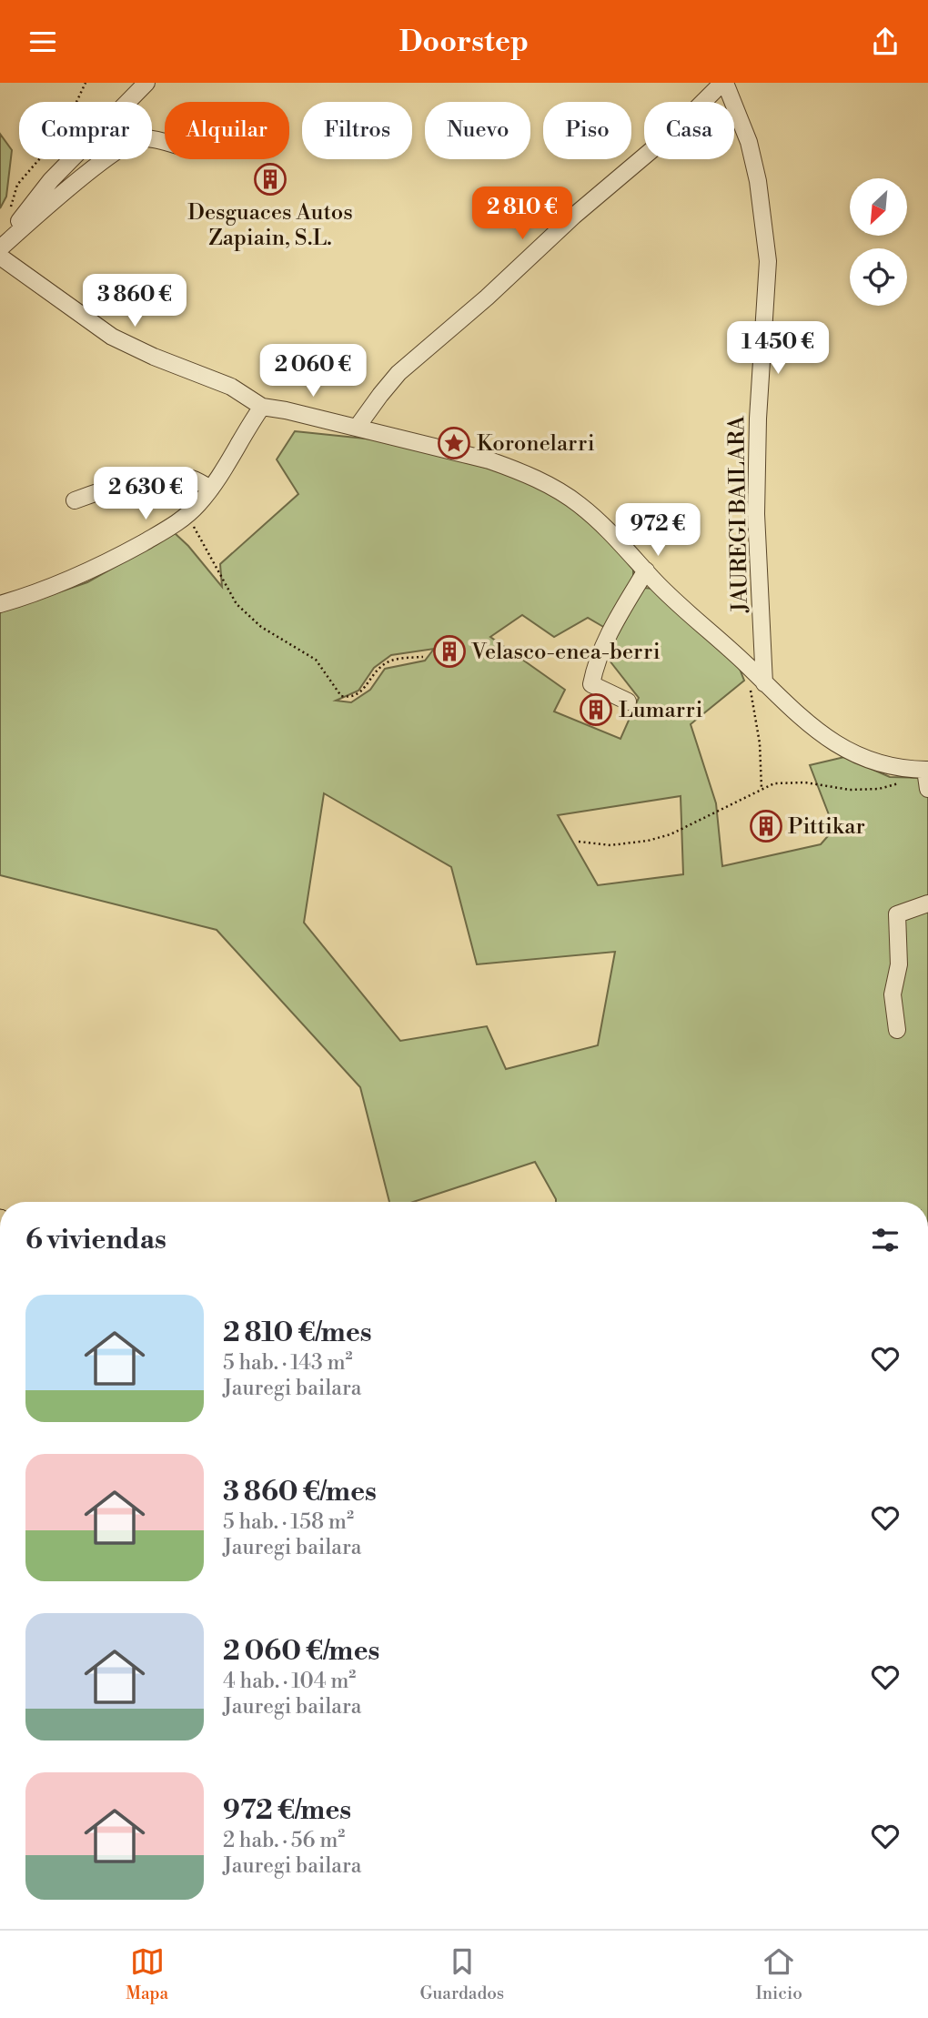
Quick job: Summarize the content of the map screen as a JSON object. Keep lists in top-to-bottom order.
{
  "streets": {
    "street": ["JAUREGI BAILARA"]
  },
  "places": {
    "building": [
      "Desguaces Autos Zapiain, S.L.",
      "Velasco-enea-berri",
      "Lumarri",
      "Pittikar"
    ],
    "place": ["Koronelarri"]
  },
  "north": "bottom left",
  "page": {
    "header": "Doorstep",
    "chip": [
      "Comprar",
      "Alquilar",
      "Filtros",
      "Nuevo",
      "Piso",
      "Casa"
    ],
    "price": [
      "2 810 €",
      "3 860 €",
      "1 450 €",
      "2 060 €",
      "2 630 €",
      "972 €"
    ],
    "heading": "6 viviendas",
    "list": [
      {
        "name": "2 810 €/mes",
        "note": "5 hab. · 143 m² · Jauregi bailara"
      },
      {
        "name": "3 860 €/mes",
        "note": "5 hab. · 158 m² · Jauregi bailara"
      },
      {
        "name": "2 060 €/mes",
        "note": "4 hab. · 104 m² · Jauregi bailara"
      },
      {
        "name": "972 €/mes",
        "note": "2 hab. · 56 m² · Jauregi bailara"
      }
    ],
    "tabs": ["Mapa", "Guardados", "Inicio"]
  }
}
